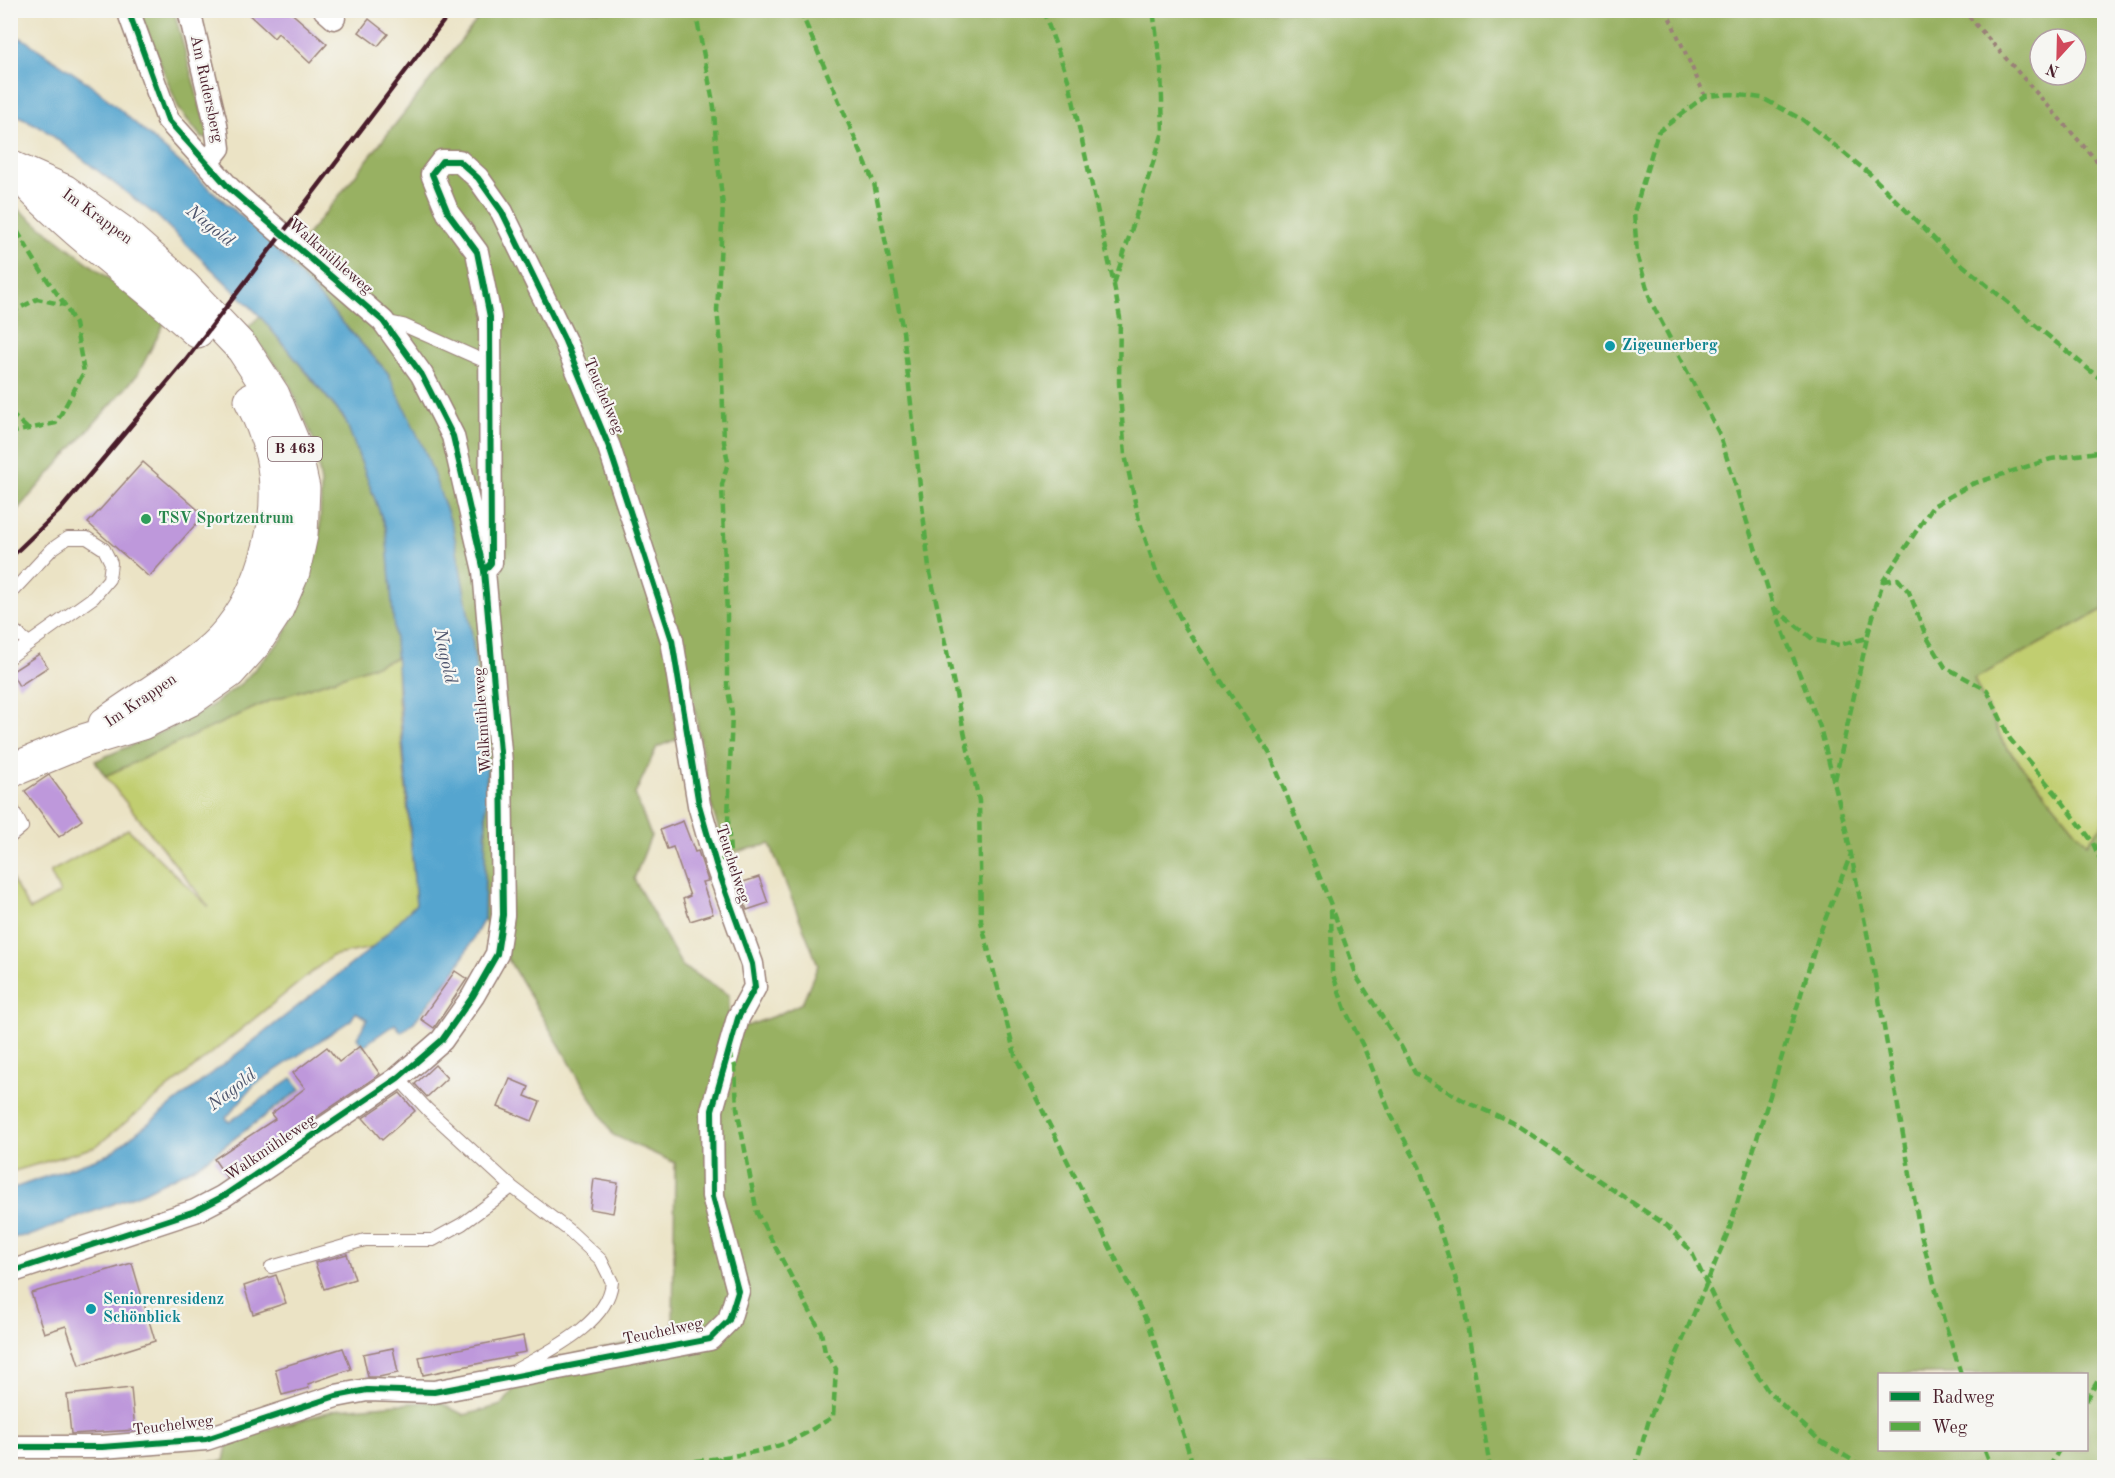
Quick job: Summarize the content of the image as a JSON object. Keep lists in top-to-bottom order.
{
  "streets": {
    "main road": ["Im Krappen", "B 463"],
    "street": ["Am Rudersberg", "Walkmühleweg", "Teuchelweg"]
  },
  "crossings": [
    ["Am Rudersberg", "Walkmühleweg"],
    ["Walkmühleweg", "Teuchelweg"]
  ],
  "water": ["Nagold"],
  "places": ["Zigeunerberg", "TSV Sportzentrum", "Seniorenresidenz Schönblick"],
  "legend": ["Radweg", "Weg"],
  "north": "bottom"
}
